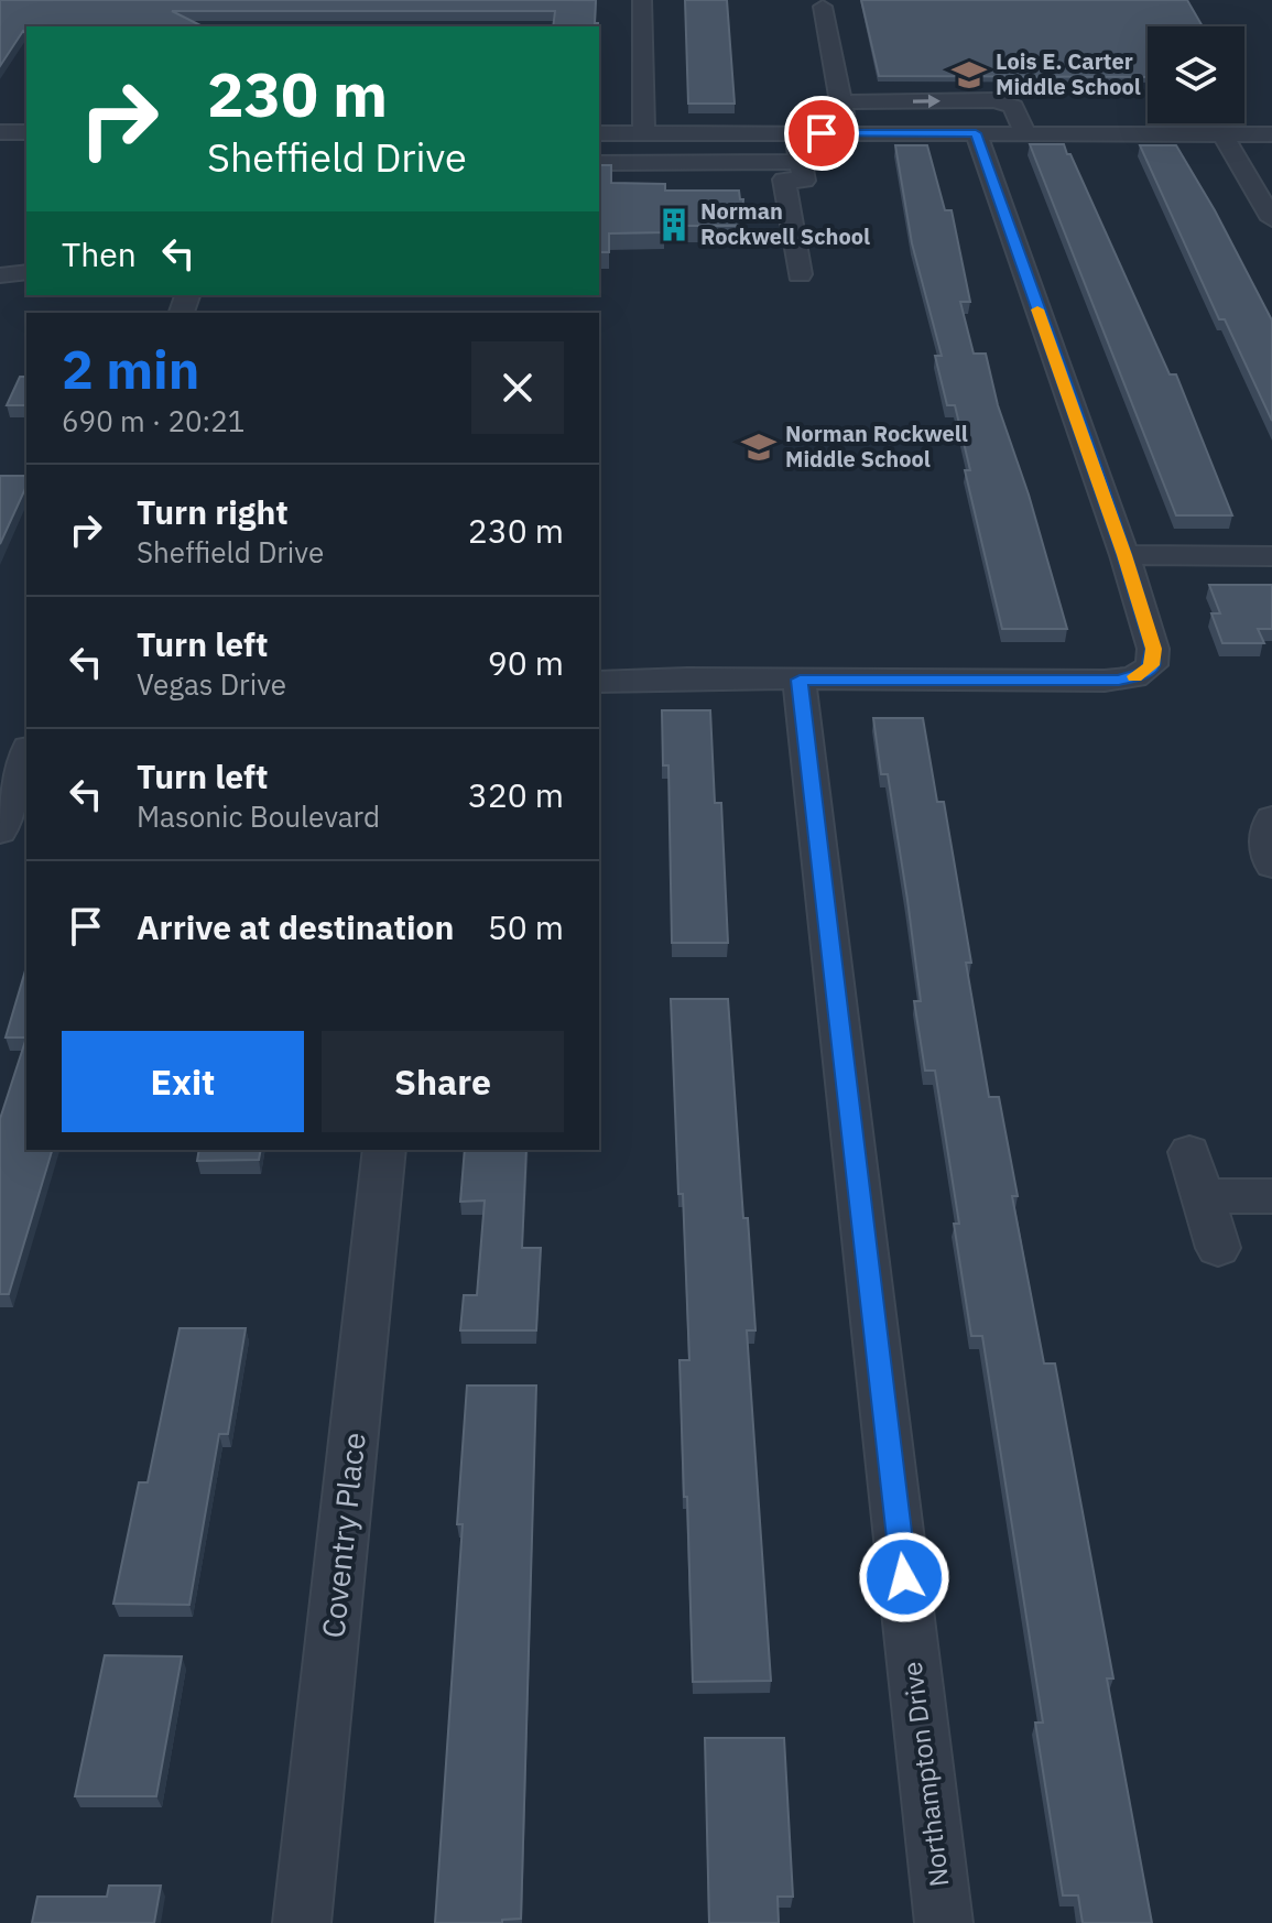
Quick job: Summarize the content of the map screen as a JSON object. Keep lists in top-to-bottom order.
{
  "streets": {
    "street": ["Coventry Place", "Northampton Drive"]
  },
  "places": {
    "school or university": ["Lois E. Carter Middle School", "Norman Rockwell Middle School"],
    "building": ["Norman Rockwell School"]
  },
  "page": {
    "turn": ["230 m", "Sheffield Drive"],
    "then": "Then",
    "heading": ["2 min", "690 m · 20:21"],
    "list": [
      {
        "name": "Turn right",
        "note": "Sheffield Drive",
        "value": "230 m"
      },
      {
        "name": "Turn left",
        "note": "Vegas Drive",
        "value": "90 m"
      },
      {
        "name": "Turn left",
        "note": "Masonic Boulevard",
        "value": "320 m"
      },
      {
        "name": "Arrive at destination",
        "value": "50 m"
      }
    ],
    "buttons": ["Exit", "Share"]
  }
}
